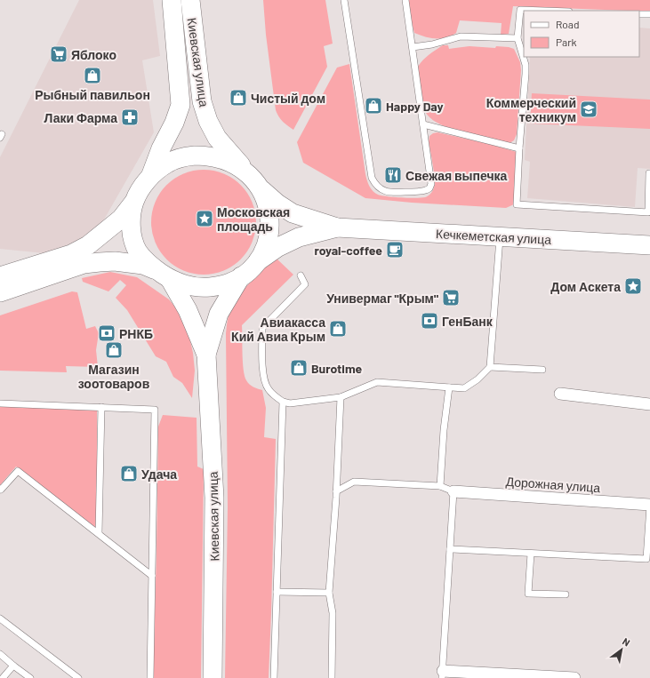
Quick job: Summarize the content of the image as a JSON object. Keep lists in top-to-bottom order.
{
  "streets": {
    "main road": ["Киевская улица", "Кечкеметская улица"],
    "street": ["Дорожная улица"]
  },
  "places": {
    "supermarket": ["Яблоко", "Универмаг \"Крым\""],
    "shop": [
      "Рыбный павильон",
      "Чистый дом",
      "Happy Day",
      "Авиакасса Кий Авиа Крым",
      "Магазин зоотоваров",
      "Burotime",
      "Удача"
    ],
    "school or university": ["Коммерческий техникум"],
    "pharmacy": ["Лаки Фарма"],
    "restaurant": ["Свежая выпечка"],
    "place": ["Московская площадь", "Дом Аскета"],
    "cafe": ["royal-coffee"],
    "bank": ["ГенБанк", "РНКБ"]
  },
  "legend": ["Road", "Park"],
  "north": "top right"
}
